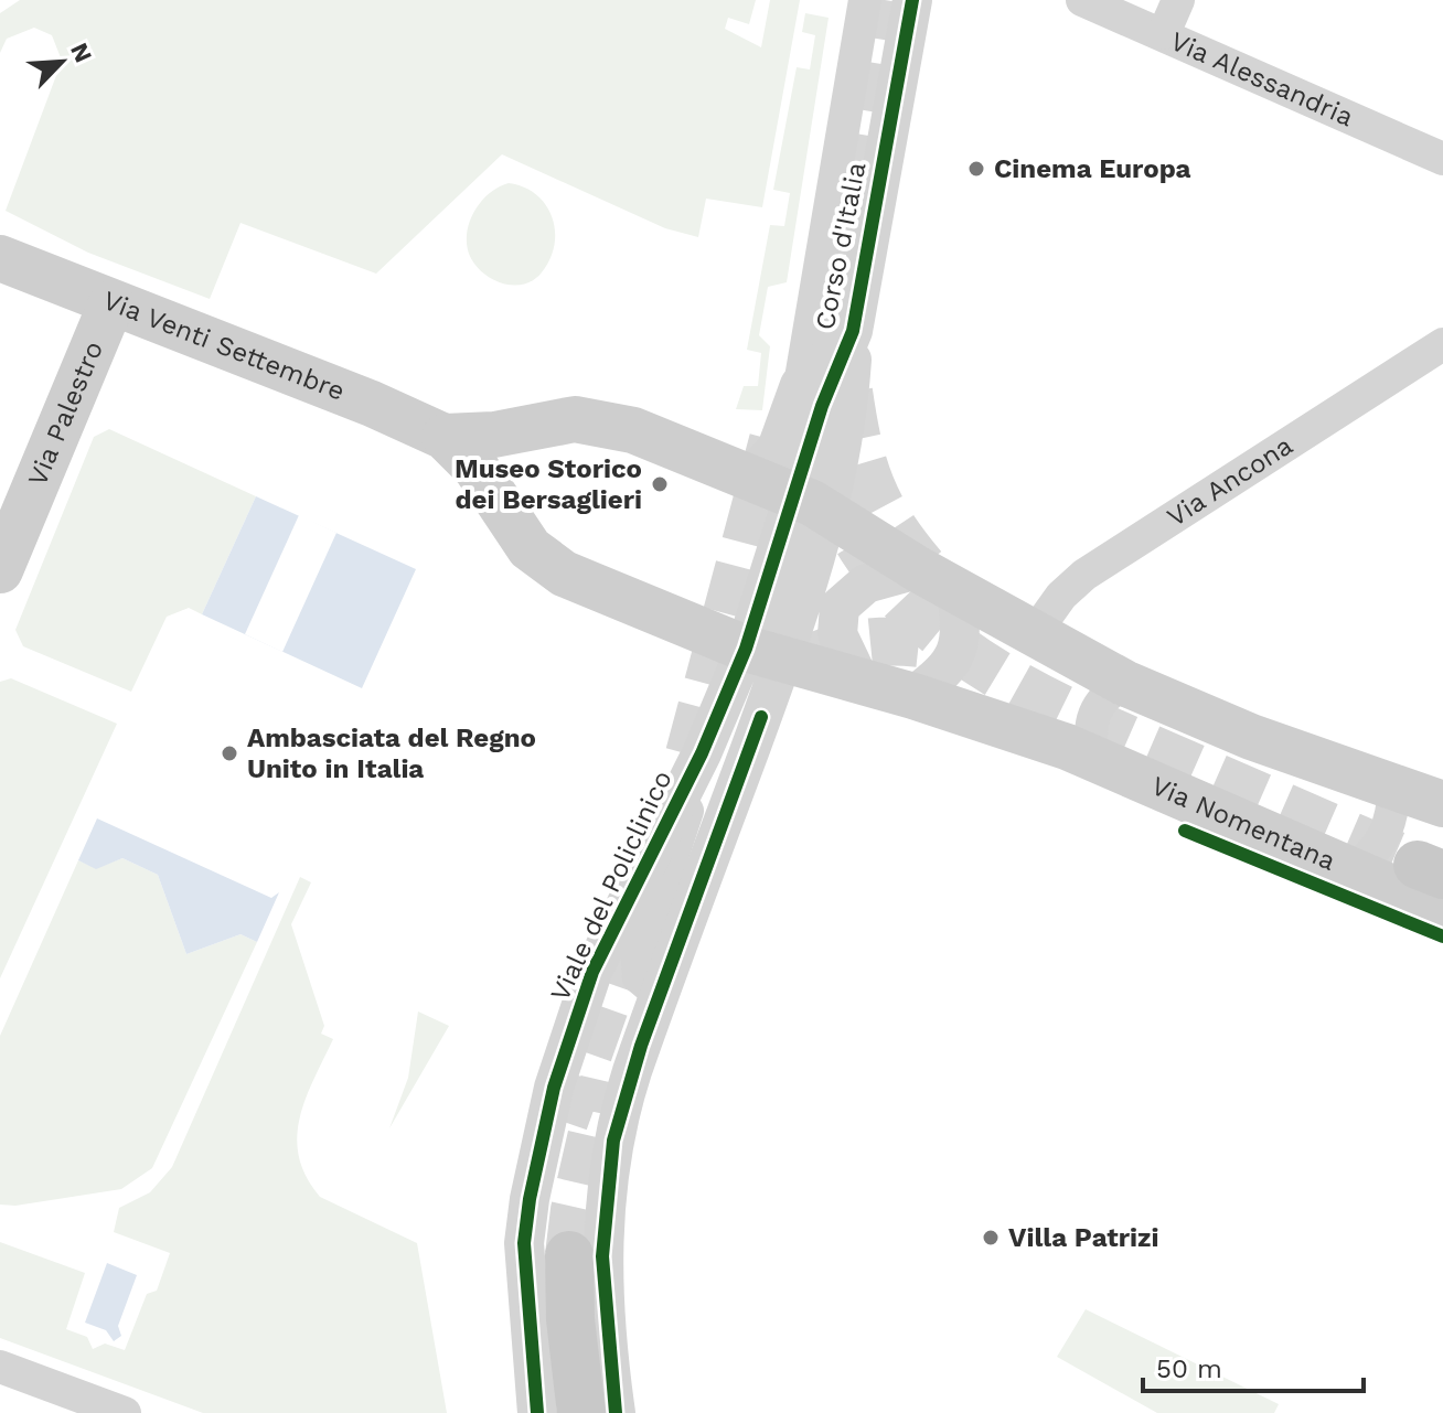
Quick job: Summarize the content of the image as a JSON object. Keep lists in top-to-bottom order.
{
  "streets": {
    "main road": ["Via Venti Settembre", "Via Palestro", "Via Nomentana"],
    "street": [
      "Via Alessandria",
      "Corso d'Italia",
      "Via Ancona",
      "Viale del Policlinico"
    ]
  },
  "crossings": [
    ["Corso d'Italia", "Via Venti Settembre"],
    ["Via Venti Settembre", "Via Palestro"],
    ["Via Venti Settembre", "Via Ancona"],
    ["Via Venti Settembre", "Via Nomentana"],
    ["Via Venti Settembre", "Viale del Policlinico"]
  ],
  "places": [
    "Cinema Europa",
    "Museo Storico dei Bersaglieri",
    "Ambasciata del Regno Unito in Italia",
    "Villa Patrizi"
  ],
  "scale_bar": "50 m",
  "north": "top right"
}
